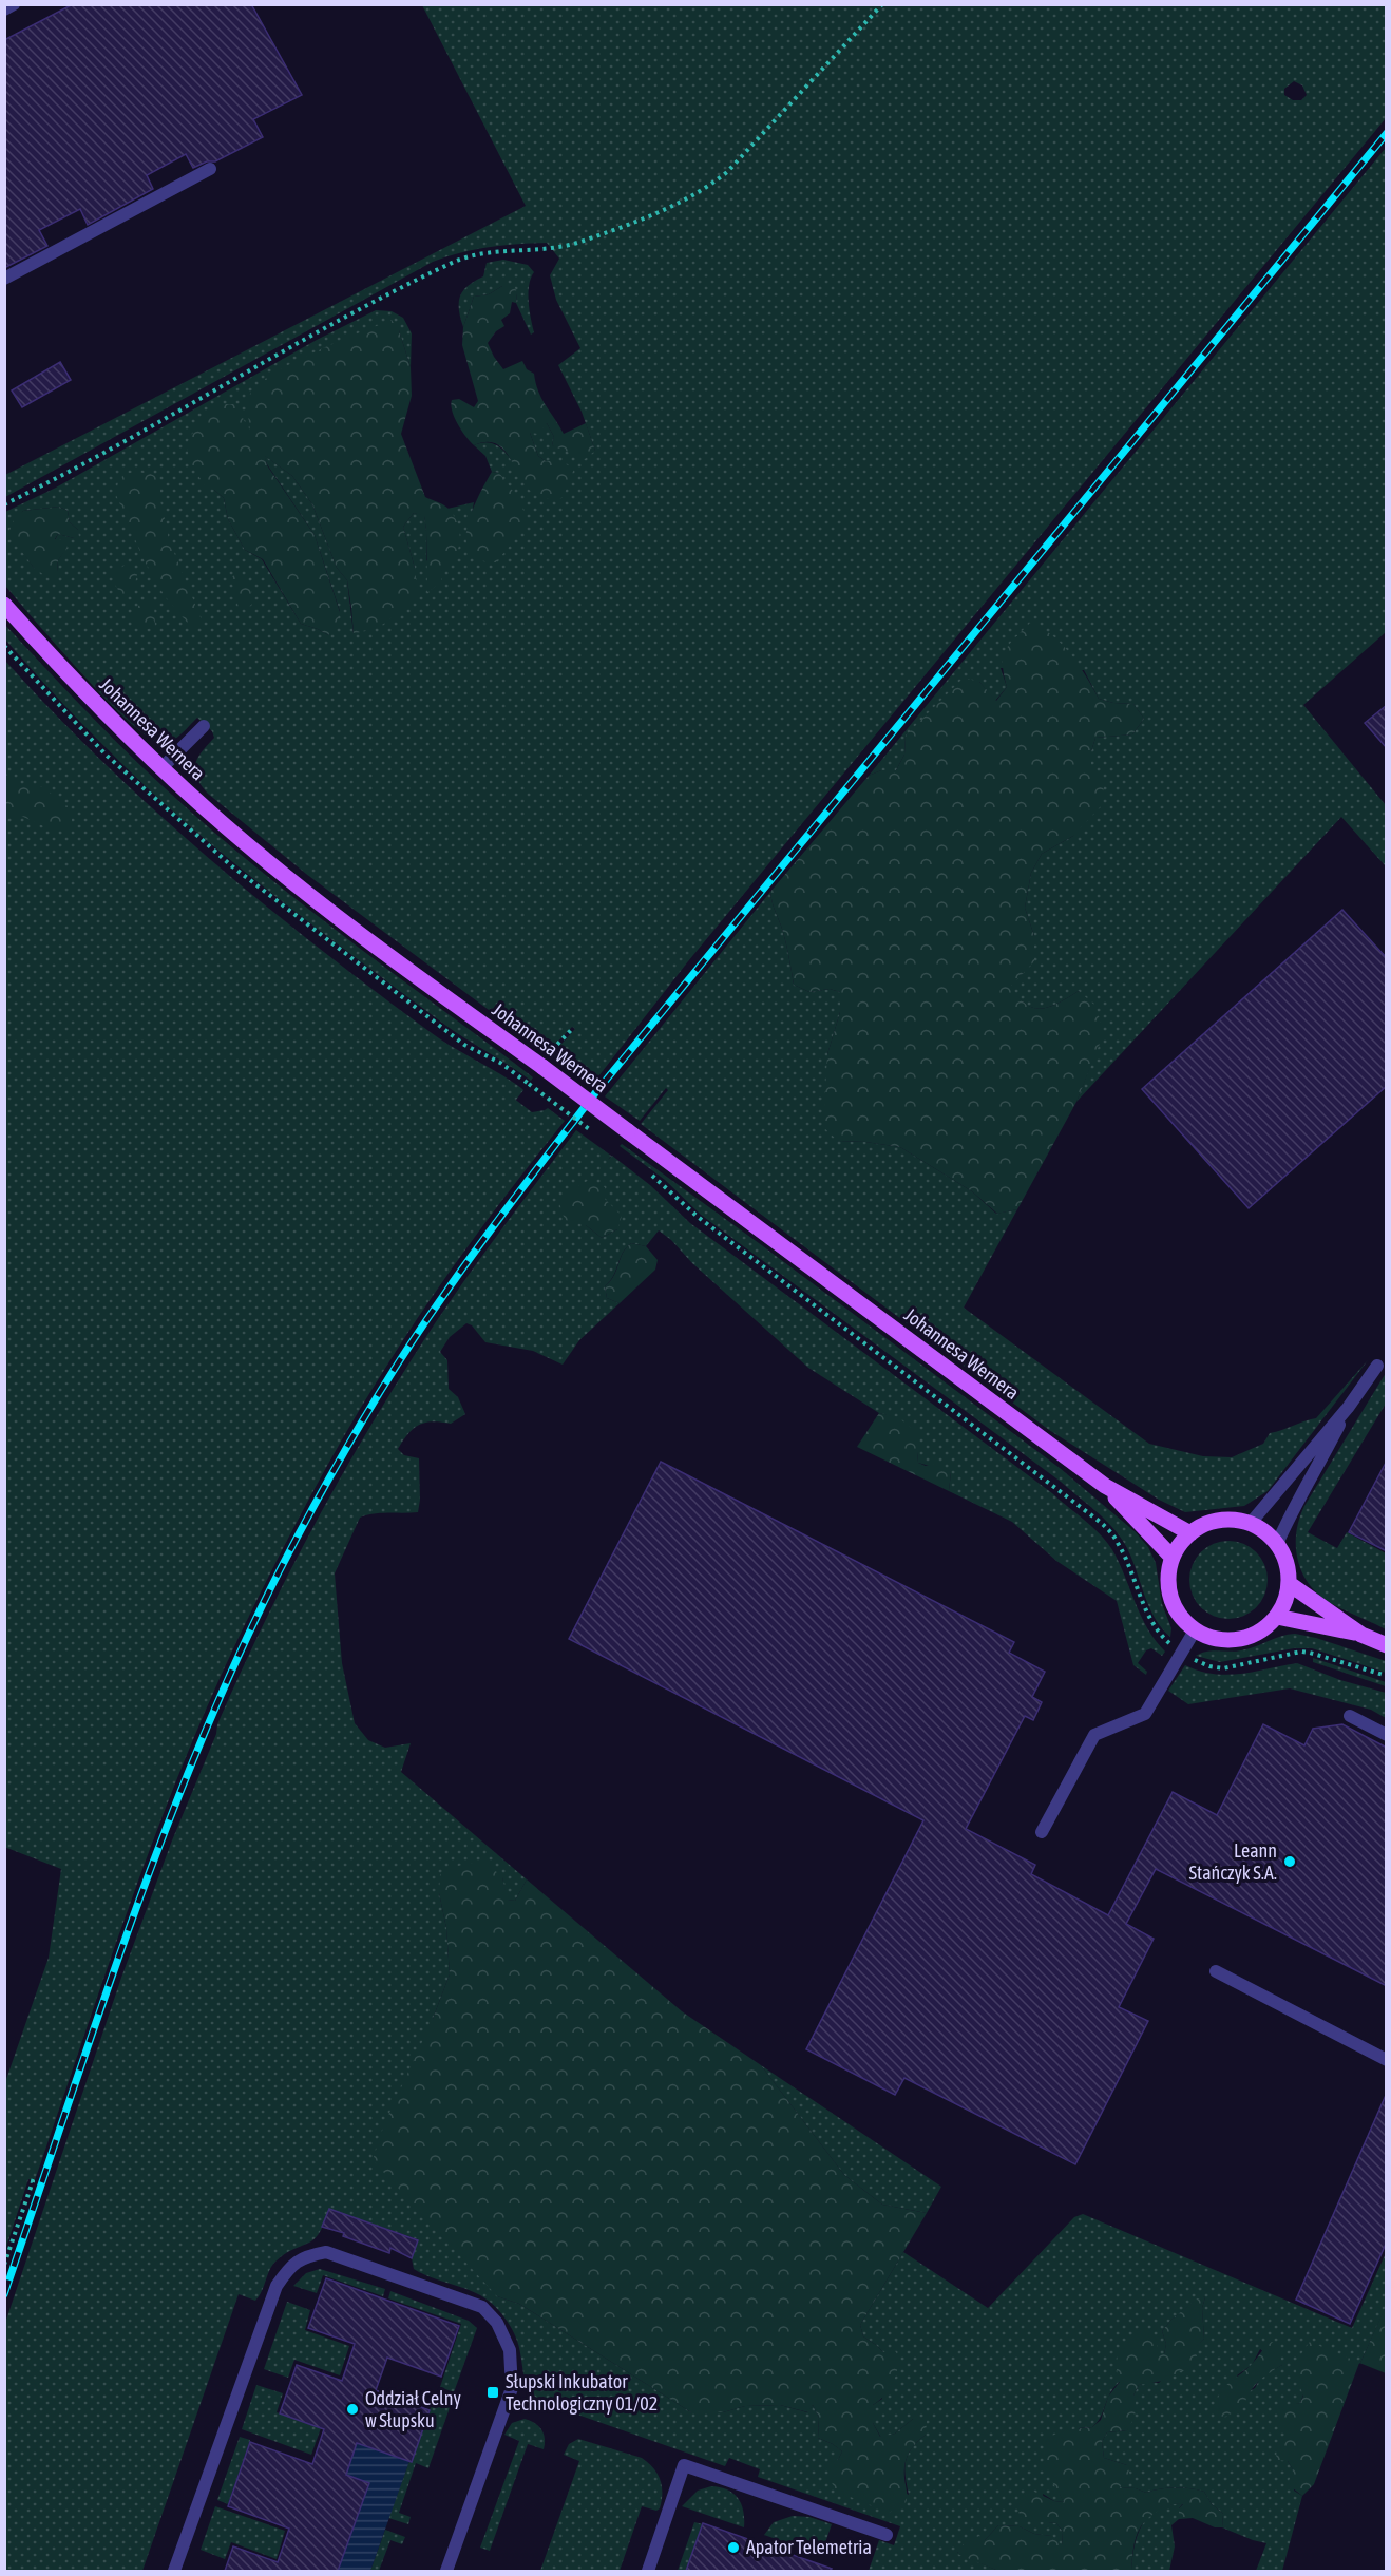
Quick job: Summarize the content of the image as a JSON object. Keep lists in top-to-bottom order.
{
  "streets": {
    "main road": ["Johannesa Wernera"]
  },
  "places": {
    "other": ["Leann Stańczyk S.A.", "Oddział Celny w Słupsku", "Apator Telemetria"],
    "transit": ["Słupski Inkubator Technologiczny 01/02"]
  }
}
